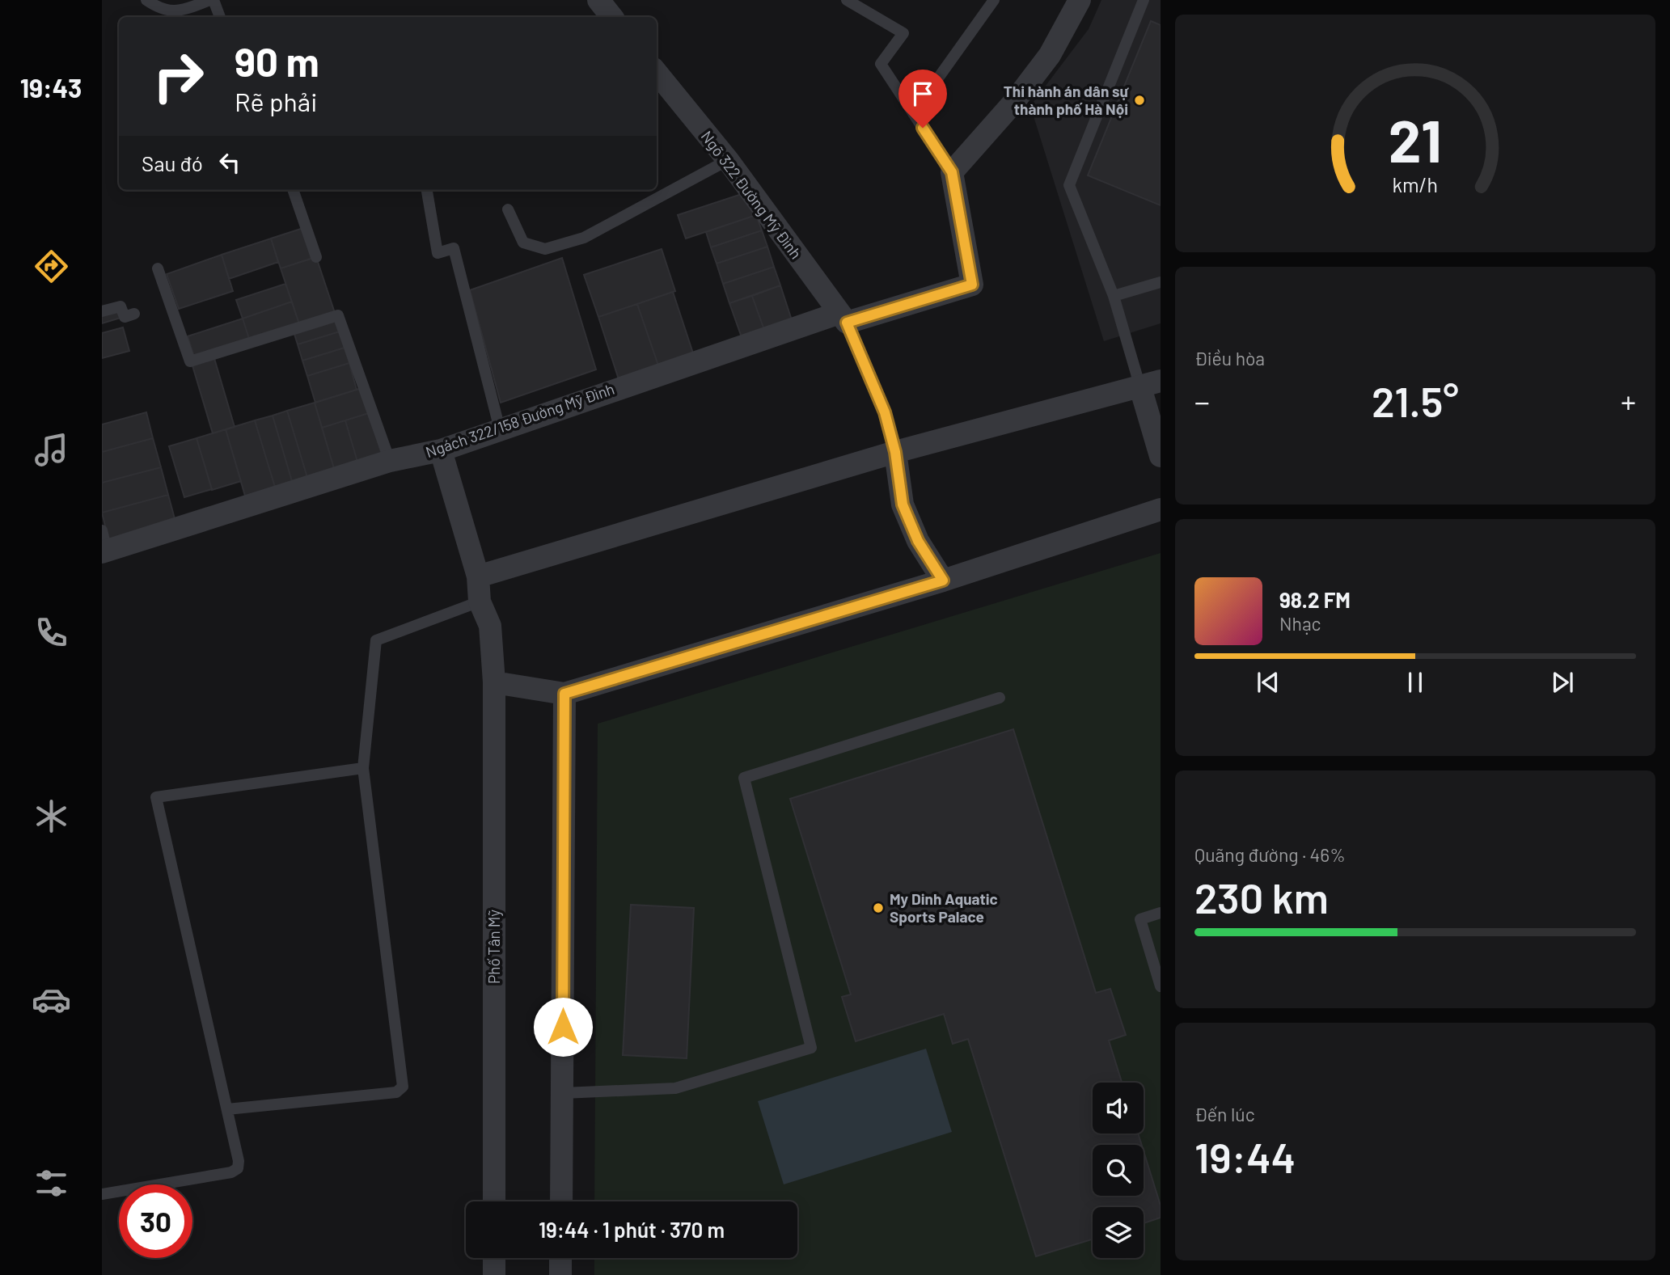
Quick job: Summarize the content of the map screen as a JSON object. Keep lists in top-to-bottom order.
{
  "streets": {
    "street": ["Ngõ 322 Đường Mỹ Đình", "Ngách 322/158 Đường Mỹ Đình", "Phố Tân Mỹ"]
  },
  "crossings": [
    ["Ngõ 322 Đường Mỹ Đình", "Ngách 322/158 Đường Mỹ Đình"],
    ["Ngách 322/158 Đường Mỹ Đình", "Phố Tân Mỹ"]
  ],
  "places": ["Thi hành án dân sự thành phố Hà Nội", "My Dinh Aquatic Sports Palace"],
  "page": {
    "tabs": "19:43",
    "turn": ["90 m", "Rẽ phải"],
    "then": "Sau đó",
    "tile": [
      "Điều hòa",
      ["Quãng đường · 46%", "230 km"],
      ["Đến lúc", "19:44"]
    ],
    "heat": ["−", "21.5°", "+"],
    "song": ["98.2 FM", "Nhạc"],
    "limit": "30",
    "trip": "19:44 · 1 phút · 370 m",
    "gauge": ["21", "km/h"]
  }
}
